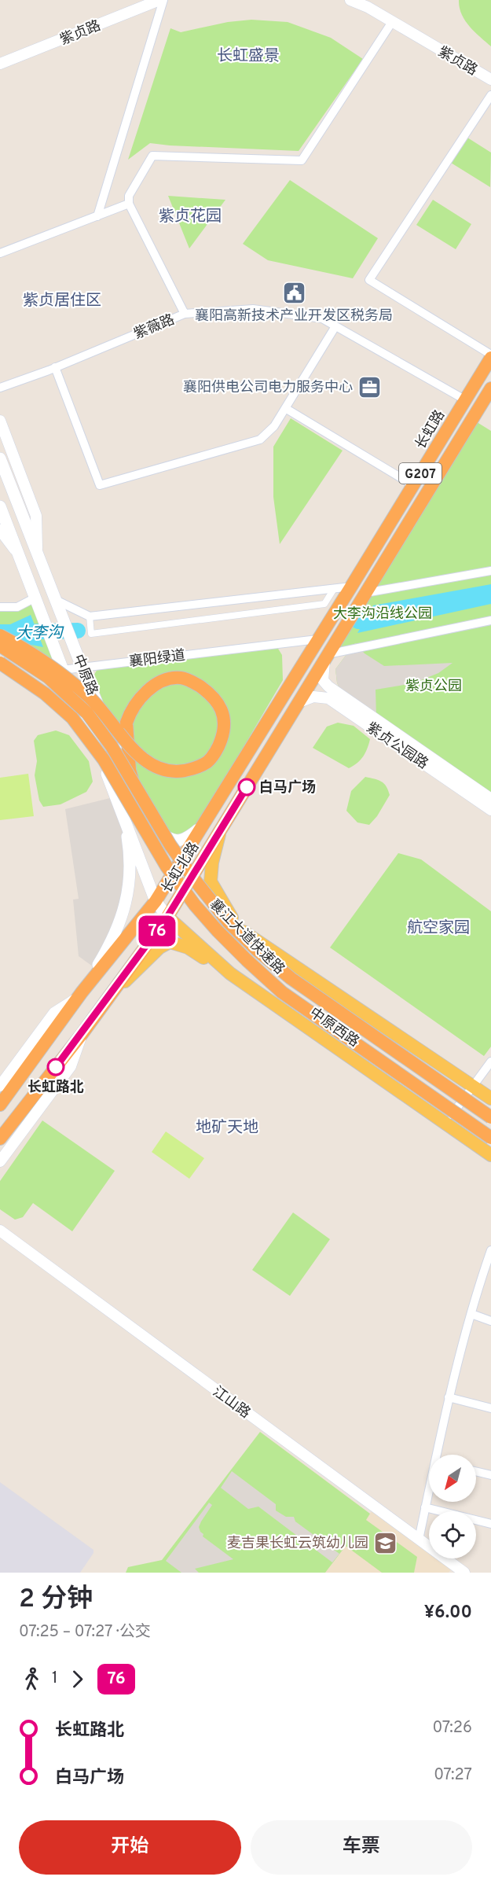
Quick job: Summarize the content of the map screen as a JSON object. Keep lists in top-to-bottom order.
{
  "streets": {
    "highway": [
      "长虹路",
      "G207",
      "长虹北路",
      "襄江大道快速路"
    ],
    "main road": ["中原路", "中原西路"],
    "street": [
      "紫贞路",
      "紫薇路",
      "襄阳绿道",
      "紫贞公园路",
      "江山路"
    ]
  },
  "crossings": [
    ["紫薇路", "长虹路"],
    ["长虹路", "长虹北路"],
    ["G207", "长虹北路"],
    ["襄阳绿道", "中原路"],
    ["襄阳绿道", "长虹北路"],
    ["中原路", "长虹北路"],
    ["中原路", "中原西路"],
    ["紫贞公园路", "长虹北路"],
    ["长虹北路", "中原西路"]
  ],
  "districts": [
    "长虹盛景",
    "紫贞花园",
    "紫贞居住区",
    "航空家园",
    "地矿天地"
  ],
  "water": ["大李沟"],
  "parks": ["大李沟沿线公园", "紫贞公园"],
  "places": {
    "public building": ["襄阳高新技术产业开发区税务局"],
    "office": ["襄阳供电公司电力服务中心"],
    "other": ["白马广场", "长虹路北"],
    "school or university": ["麦吉果长虹云筑幼儿园"]
  },
  "lines": ["bus line 76"],
  "north": "bottom left",
  "page": {
    "on_map": "76",
    "heading": ["2 分钟", "07:25 – 07:27 · 公交", "¥6.00"],
    "legs": ["1", "76"],
    "list": [
      {
        "name": "长虹路北",
        "value": "07:26"
      },
      {
        "name": "白马广场",
        "value": "07:27"
      }
    ],
    "buttons": ["开始", "车票"]
  }
}
